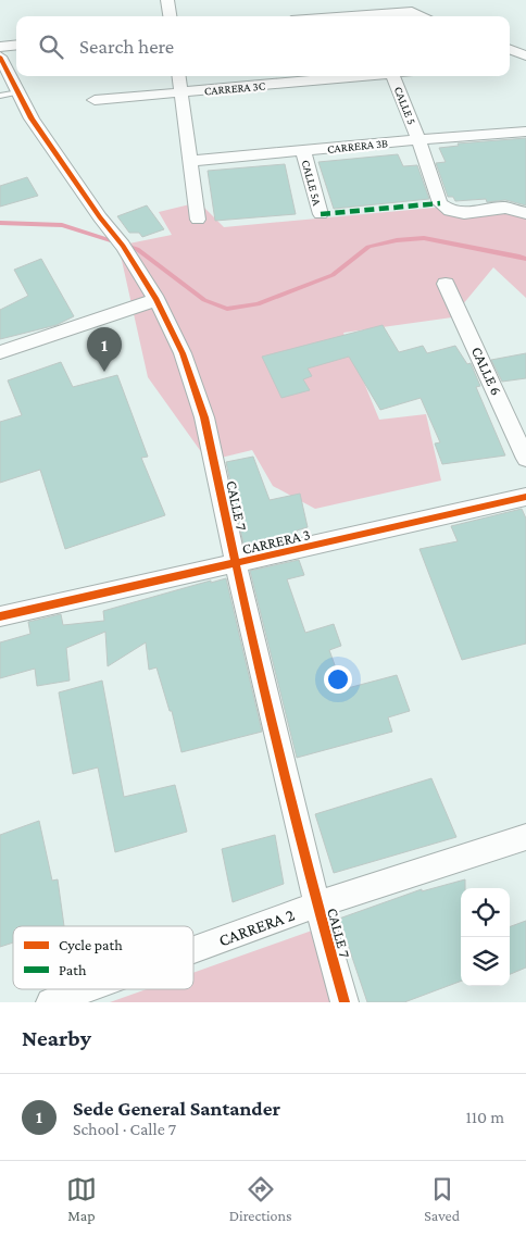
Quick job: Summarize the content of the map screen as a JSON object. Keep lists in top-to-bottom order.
{
  "streets": {
    "street": [
      "CARRERA 3C",
      "CALLE 5",
      "CARRERA 3B",
      "CALLE 5A",
      "CALLE 6",
      "CALLE 7",
      "CARRERA 3",
      "CARRERA 2"
    ]
  },
  "crossings": [
    ["CALLE 5", "CARRERA 3B"],
    ["CARRERA 3B", "CALLE 5A"],
    ["CALLE 7", "CARRERA 3"],
    ["CALLE 7", "CARRERA 2"]
  ],
  "legend": ["Cycle path", "Path"],
  "page": {
    "search": "Search here",
    "pins": "1",
    "heading": "Nearby",
    "list": [
      {
        "mark": "1",
        "name": "Sede General Santander",
        "note": "School · Calle 7",
        "value": "110 m"
      }
    ],
    "nav": ["Map", "Directions", "Saved"]
  }
}
